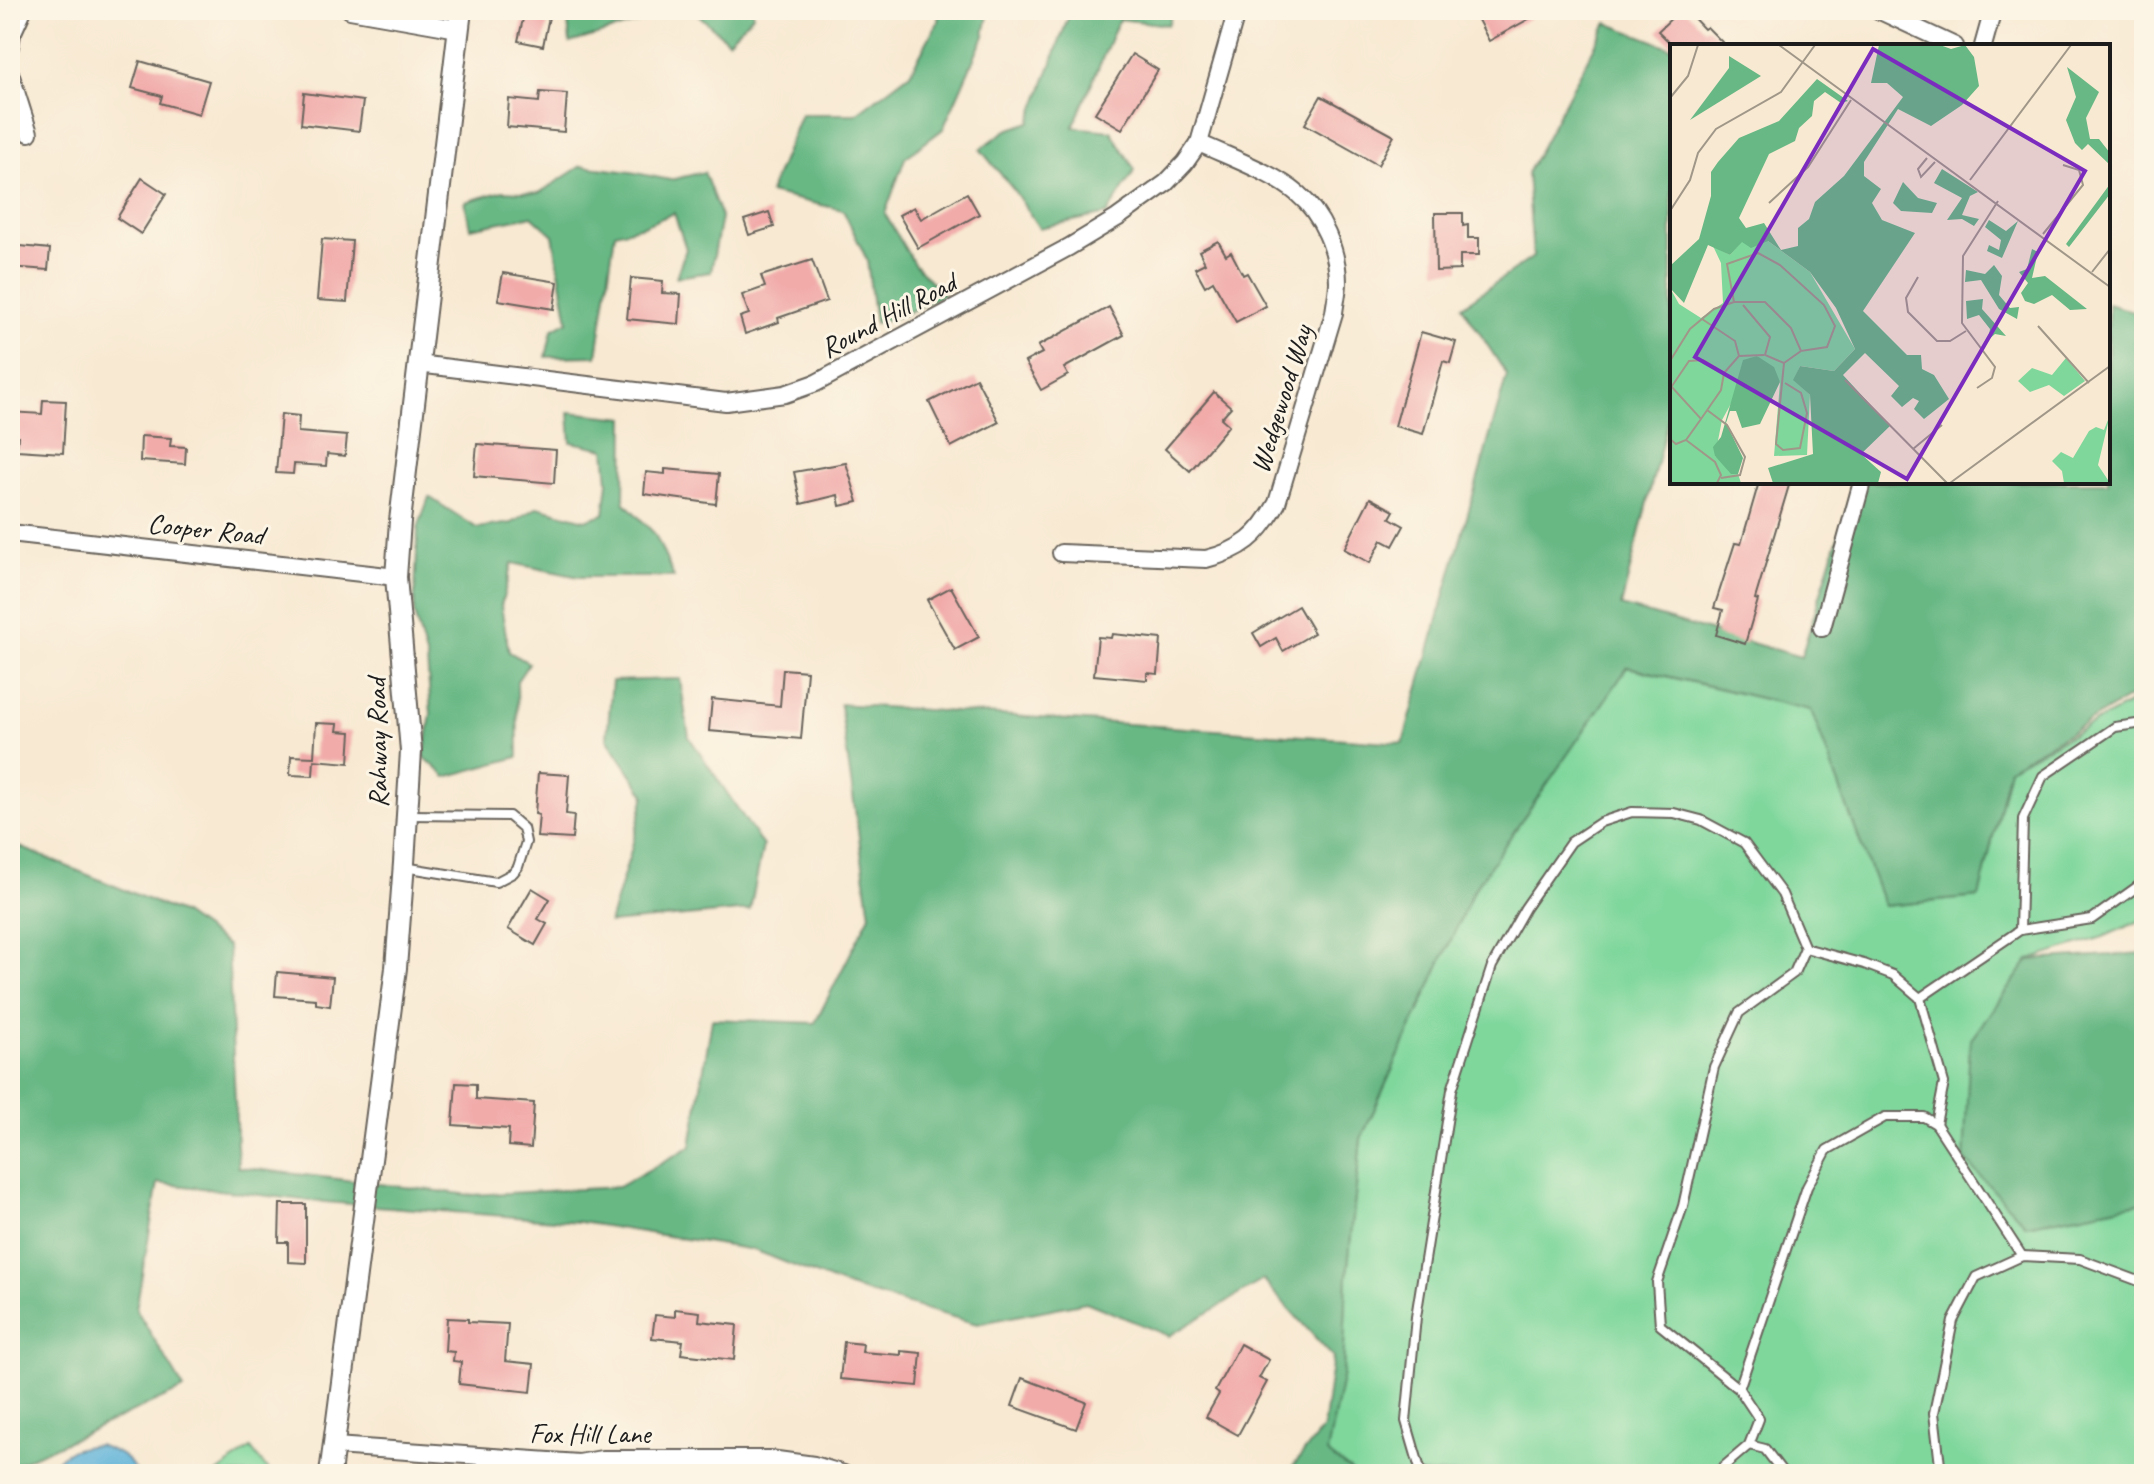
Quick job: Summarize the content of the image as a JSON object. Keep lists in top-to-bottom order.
{
  "streets": {
    "street": [
      "Round Hill Road",
      "Wedgewood Way",
      "Cooper Road",
      "Rahway Road",
      "Fox Hill Lane"
    ]
  },
  "crossings": [
    ["Round Hill Road", "Wedgewood Way"],
    ["Round Hill Road", "Rahway Road"],
    ["Cooper Road", "Rahway Road"],
    ["Rahway Road", "Fox Hill Lane"]
  ]
}
